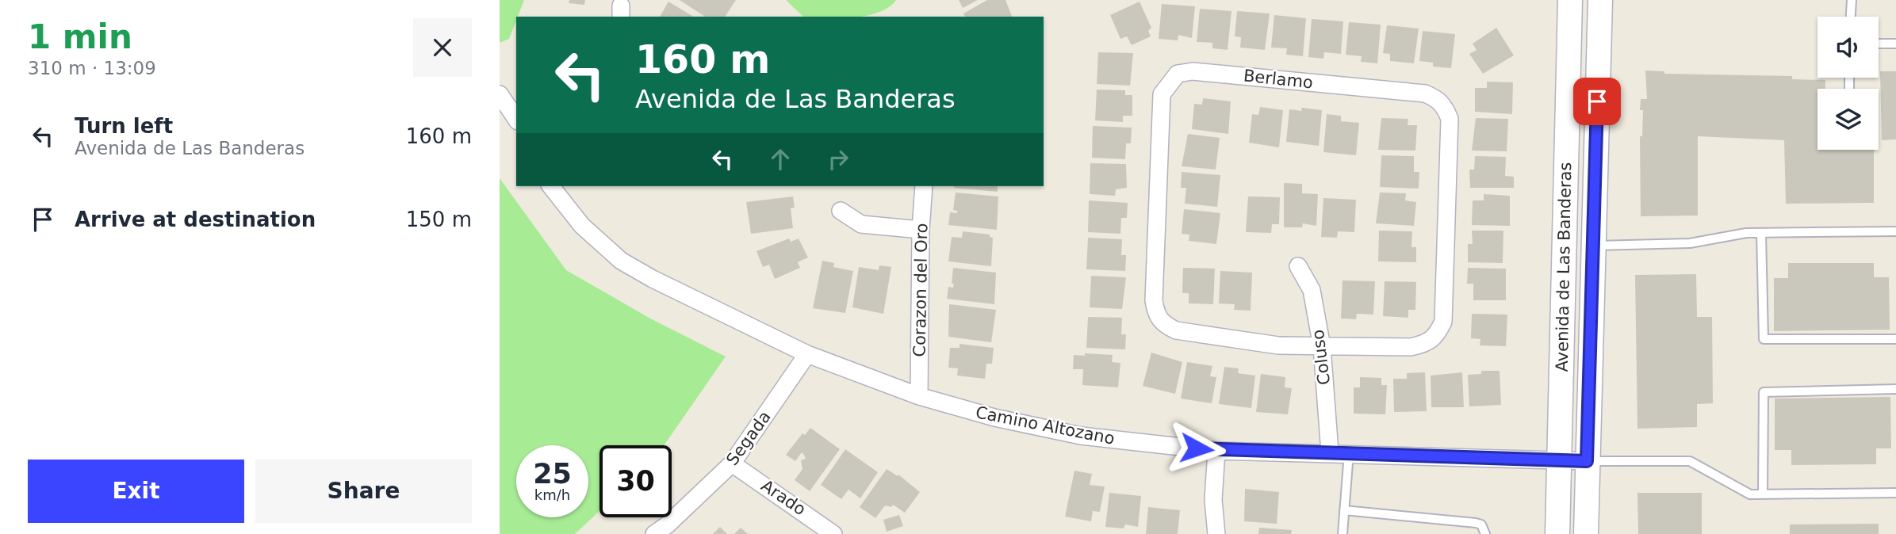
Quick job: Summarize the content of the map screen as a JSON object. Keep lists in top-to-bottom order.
{
  "streets": {
    "main road": ["Avenida de Las Banderas"],
    "street": [
      "Berlamo",
      "Corazon del Oro",
      "Coluso",
      "Camino Altozano",
      "Segada",
      "Arado"
    ]
  },
  "crossings": [
    ["Berlamo", "Coluso"],
    ["Avenida de Las Banderas", "Camino Altozano"],
    ["Corazon del Oro", "Camino Altozano"],
    ["Coluso", "Camino Altozano"],
    ["Camino Altozano", "Segada"],
    ["Segada", "Arado"]
  ],
  "page": {
    "heading": ["1 min", "310 m · 13:09"],
    "turn": ["160 m", "Avenida de Las Banderas"],
    "list": [
      {
        "name": "Turn left",
        "note": "Avenida de Las Banderas",
        "value": "160 m"
      },
      {
        "name": "Arrive at destination",
        "value": "150 m"
      }
    ],
    "speed": "25 km/h",
    "limit": "30",
    "buttons": ["Exit", "Share"]
  }
}
